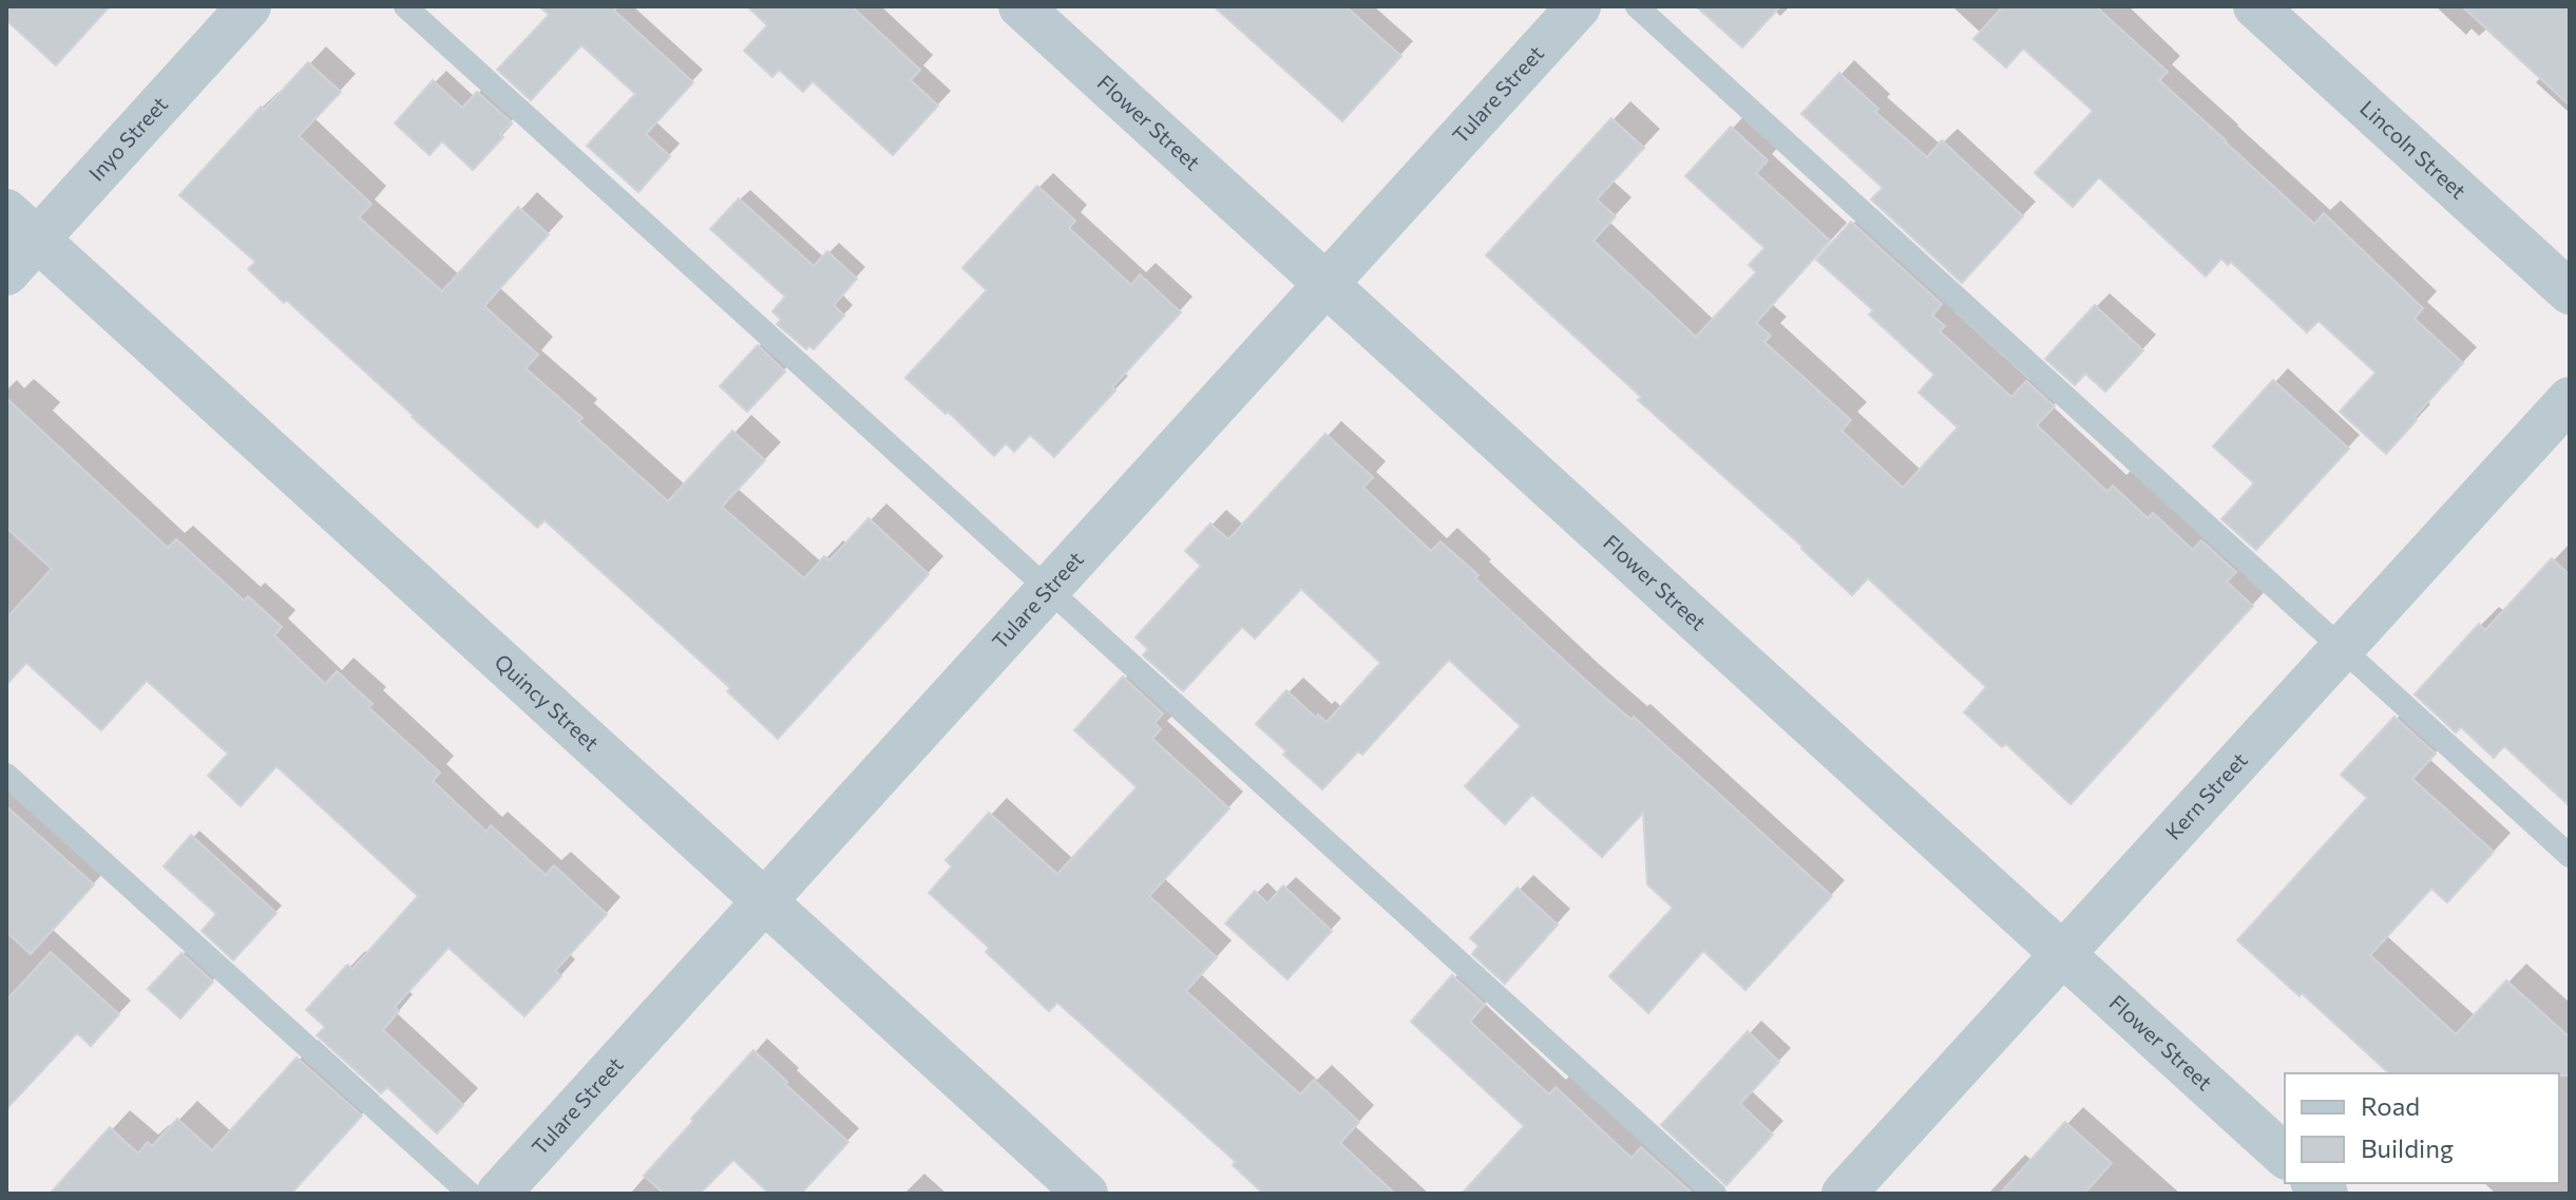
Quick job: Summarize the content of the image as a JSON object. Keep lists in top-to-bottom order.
{
  "streets": {
    "street": [
      "Tulare Street",
      "Flower Street",
      "Inyo Street",
      "Lincoln Street",
      "Quincy Street",
      "Kern Street"
    ]
  },
  "crossings": [
    ["Tulare Street", "Flower Street"],
    ["Tulare Street", "Quincy Street"],
    ["Flower Street", "Kern Street"],
    ["Inyo Street", "Quincy Street"]
  ],
  "legend": ["Road", "Building"]
}
